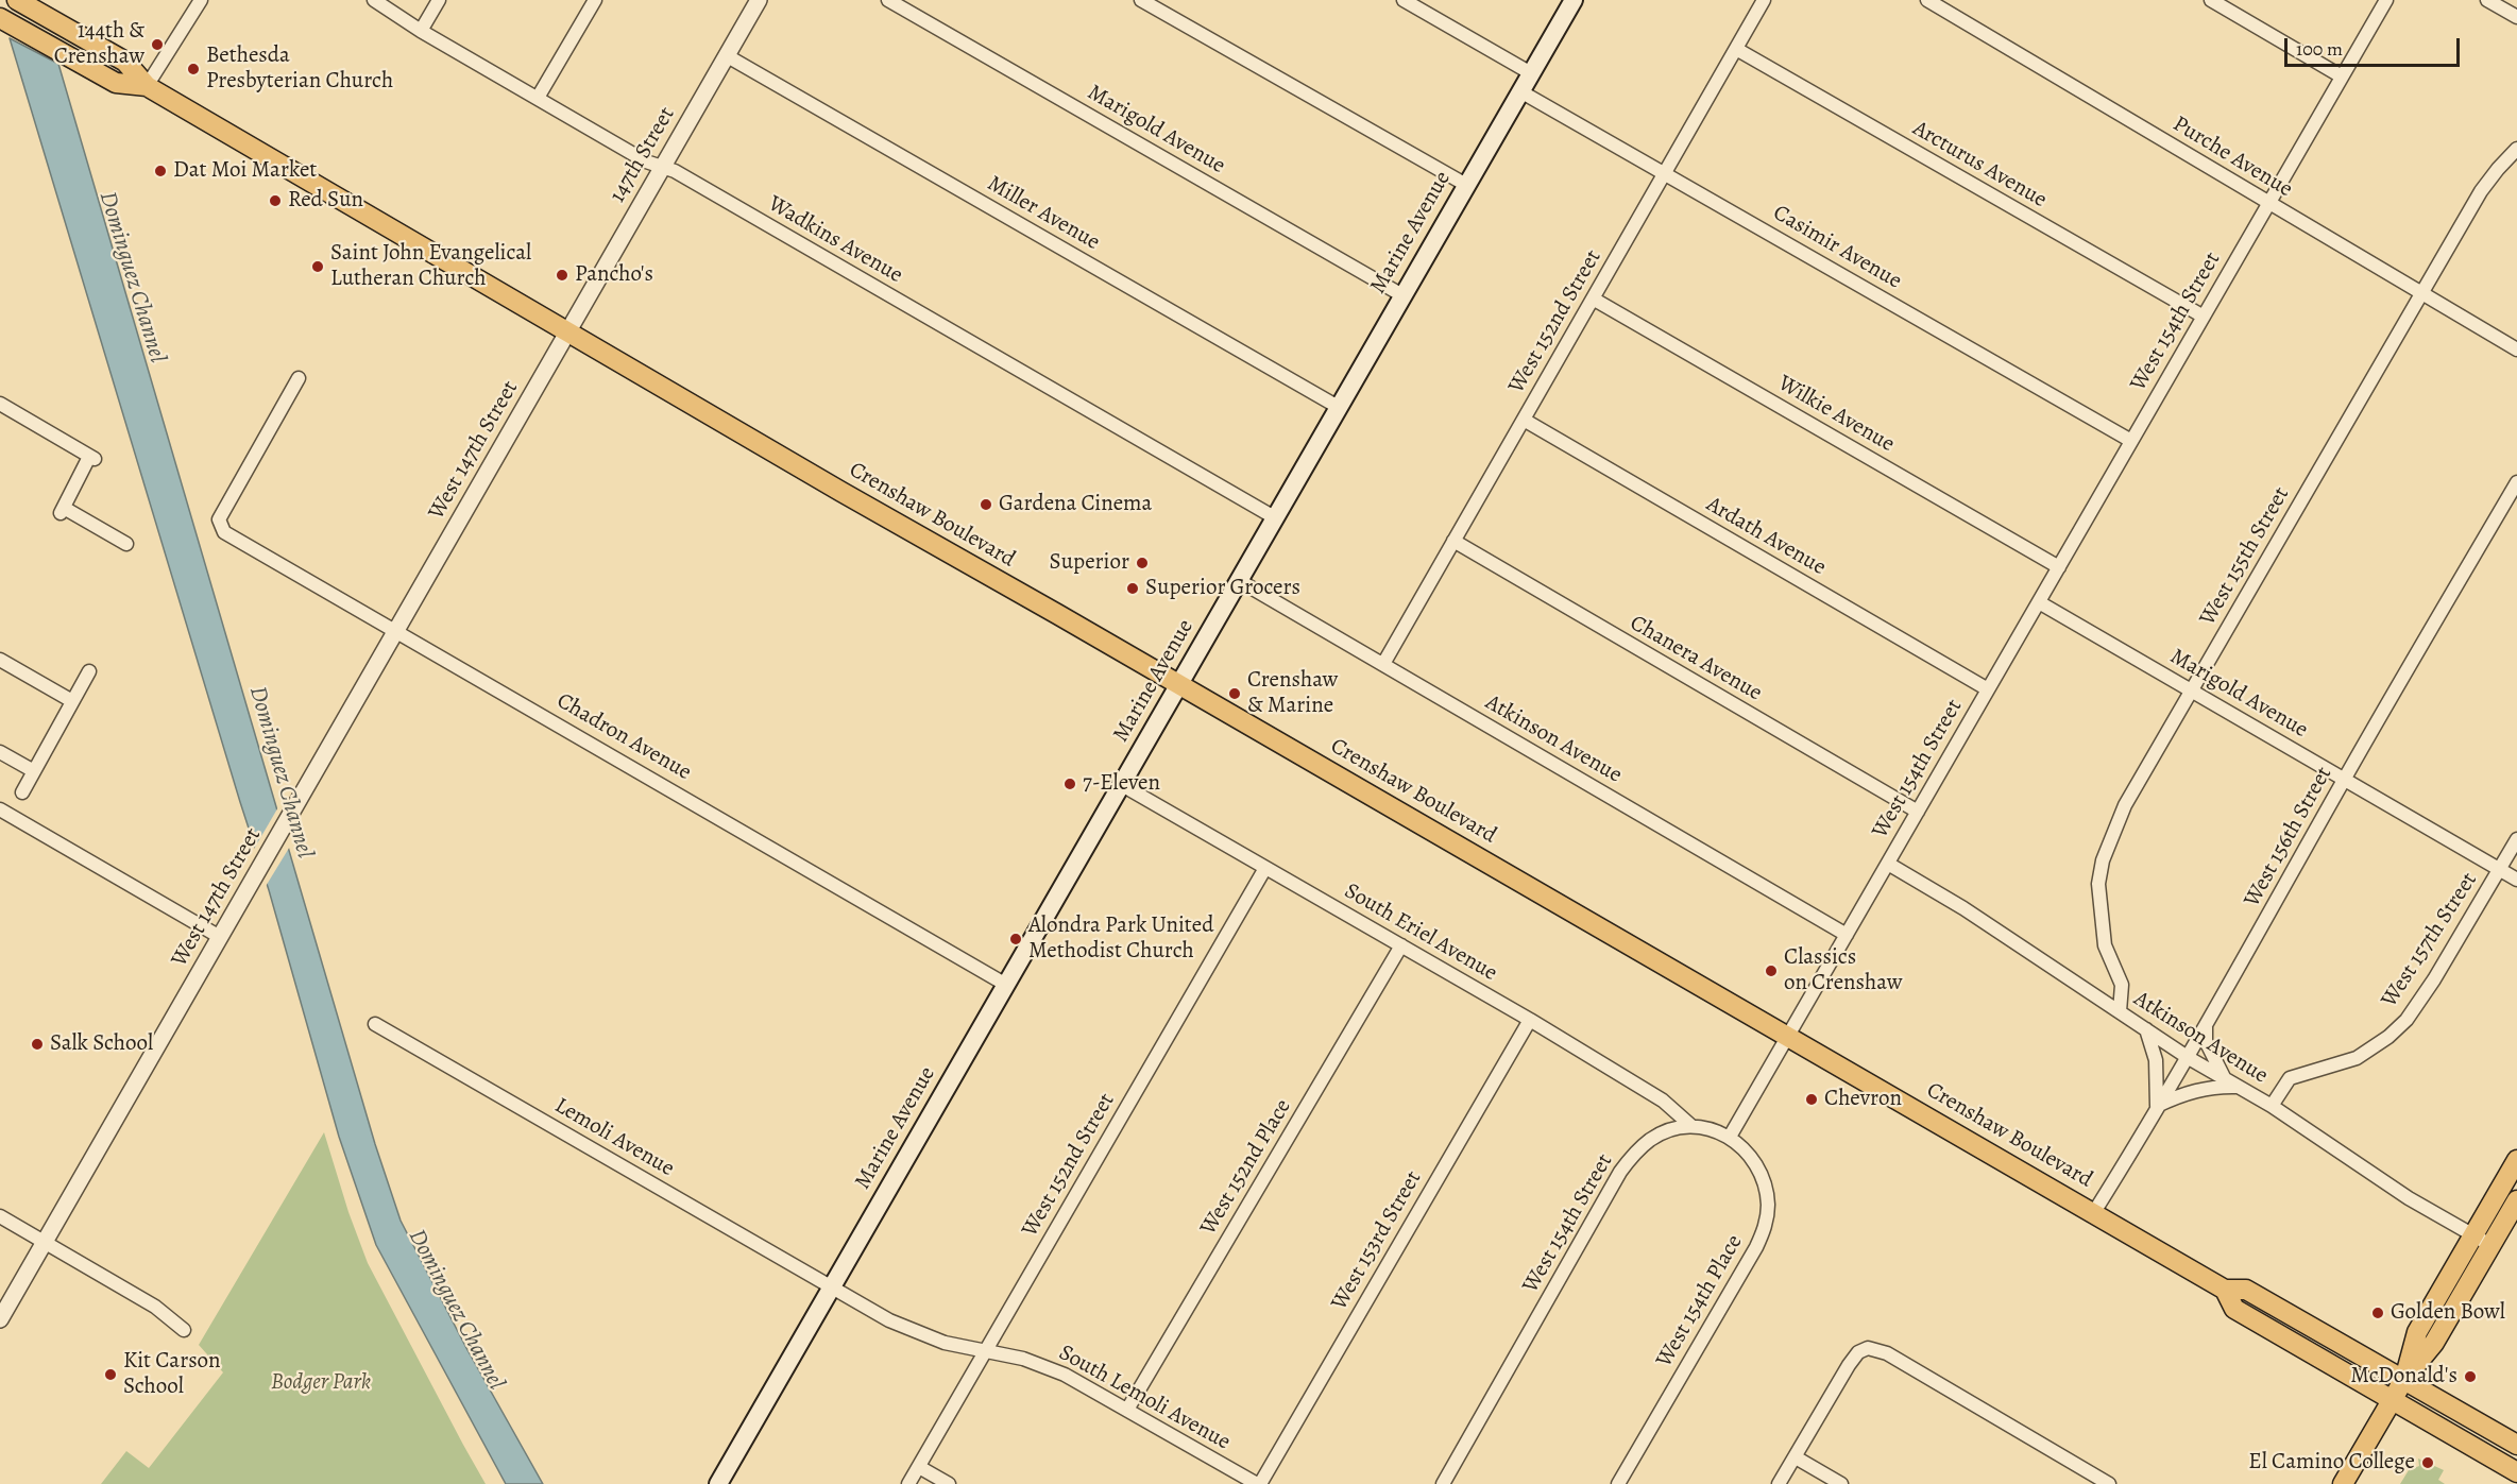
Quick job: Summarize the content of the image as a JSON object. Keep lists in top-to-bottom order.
{
  "streets": {
    "main road": ["Marine Avenue", "Crenshaw Boulevard"],
    "street": [
      "Marigold Avenue",
      "147th Street",
      "Purche Avenue",
      "Arcturus Avenue",
      "Miller Avenue",
      "Wadkins Avenue",
      "Casimir Avenue",
      "West 152nd Street",
      "West 154th Street",
      "Wilkie Avenue",
      "West 147th Street",
      "Ardath Avenue",
      "West 155th Street",
      "Chanera Avenue",
      "Chadron Avenue",
      "Atkinson Avenue",
      "West 156th Street",
      "South Eriel Avenue",
      "West 157th Street",
      "Lemoli Avenue",
      "West 152nd Place",
      "West 153rd Street",
      "West 154th Place",
      "South Lemoli Avenue"
    ]
  },
  "crossings": [
    ["Marigold Avenue", "Marine Avenue"],
    ["Marigold Avenue", "West 154th Street"],
    ["Marigold Avenue", "West 155th Street"],
    ["Marigold Avenue", "West 156th Street"],
    ["Marigold Avenue", "West 157th Street"],
    ["147th Street", "Miller Avenue"],
    ["147th Street", "Wadkins Avenue"],
    ["147th Street", "West 147th Street"],
    ["147th Street", "Crenshaw Boulevard"],
    ["Purche Avenue", "West 154th Street"],
    ["Purche Avenue", "West 155th Street"],
    ["Arcturus Avenue", "West 152nd Street"],
    ["Arcturus Avenue", "West 154th Street"],
    ["Miller Avenue", "Marine Avenue"],
    ["Marine Avenue", "Wadkins Avenue"],
    ["Marine Avenue", "Casimir Avenue"],
    ["Marine Avenue", "Crenshaw Boulevard"],
    ["Marine Avenue", "Chadron Avenue"],
    ["Marine Avenue", "Atkinson Avenue"],
    ["Marine Avenue", "South Eriel Avenue"],
    ["Marine Avenue", "Lemoli Avenue"],
    ["Marine Avenue", "South Lemoli Avenue"],
    ["Casimir Avenue", "West 152nd Street"],
    ["Casimir Avenue", "West 154th Street"],
    ["West 152nd Street", "Wilkie Avenue"],
    ["West 152nd Street", "Ardath Avenue"],
    ["West 152nd Street", "Chanera Avenue"],
    ["West 152nd Street", "Atkinson Avenue"],
    ["West 152nd Street", "South Eriel Avenue"],
    ["West 152nd Street", "South Lemoli Avenue"],
    ["West 154th Street", "Wilkie Avenue"],
    ["West 154th Street", "Crenshaw Boulevard"],
    ["West 154th Street", "Ardath Avenue"],
    ["West 154th Street", "Chanera Avenue"],
    ["West 154th Street", "Atkinson Avenue"],
    ["West 154th Street", "South Eriel Avenue"],
    ["West 154th Street", "West 154th Place"],
    ["West 147th Street", "Crenshaw Boulevard"],
    ["West 147th Street", "Chadron Avenue"],
    ["Crenshaw Boulevard", "West 156th Street"],
    ["West 155th Street", "Atkinson Avenue"],
    ["Atkinson Avenue", "West 156th Street"],
    ["Atkinson Avenue", "West 157th Street"],
    ["South Eriel Avenue", "West 152nd Place"],
    ["South Eriel Avenue", "West 153rd Street"],
    ["Lemoli Avenue", "South Lemoli Avenue"],
    ["West 152nd Place", "South Lemoli Avenue"],
    ["West 153rd Street", "South Lemoli Avenue"]
  ],
  "water": ["Dominguez Channel"],
  "parks": ["Bodger Park"],
  "places": [
    "144th & Crenshaw",
    "Bethesda Presbyterian Church",
    "Dat Moi Market",
    "Red Sun",
    "Saint John Evangelical Lutheran Church",
    "Pancho's",
    "Gardena Cinema",
    "Superior",
    "Superior Grocers",
    "Crenshaw & Marine",
    "7-Eleven",
    "Alondra Park United Methodist Church",
    "Classics on Crenshaw",
    "Salk School",
    "Chevron",
    "Golden Bowl",
    "Kit Carson School",
    "McDonald's",
    "El Camino College"
  ],
  "scale_bar": "100 m"
}
